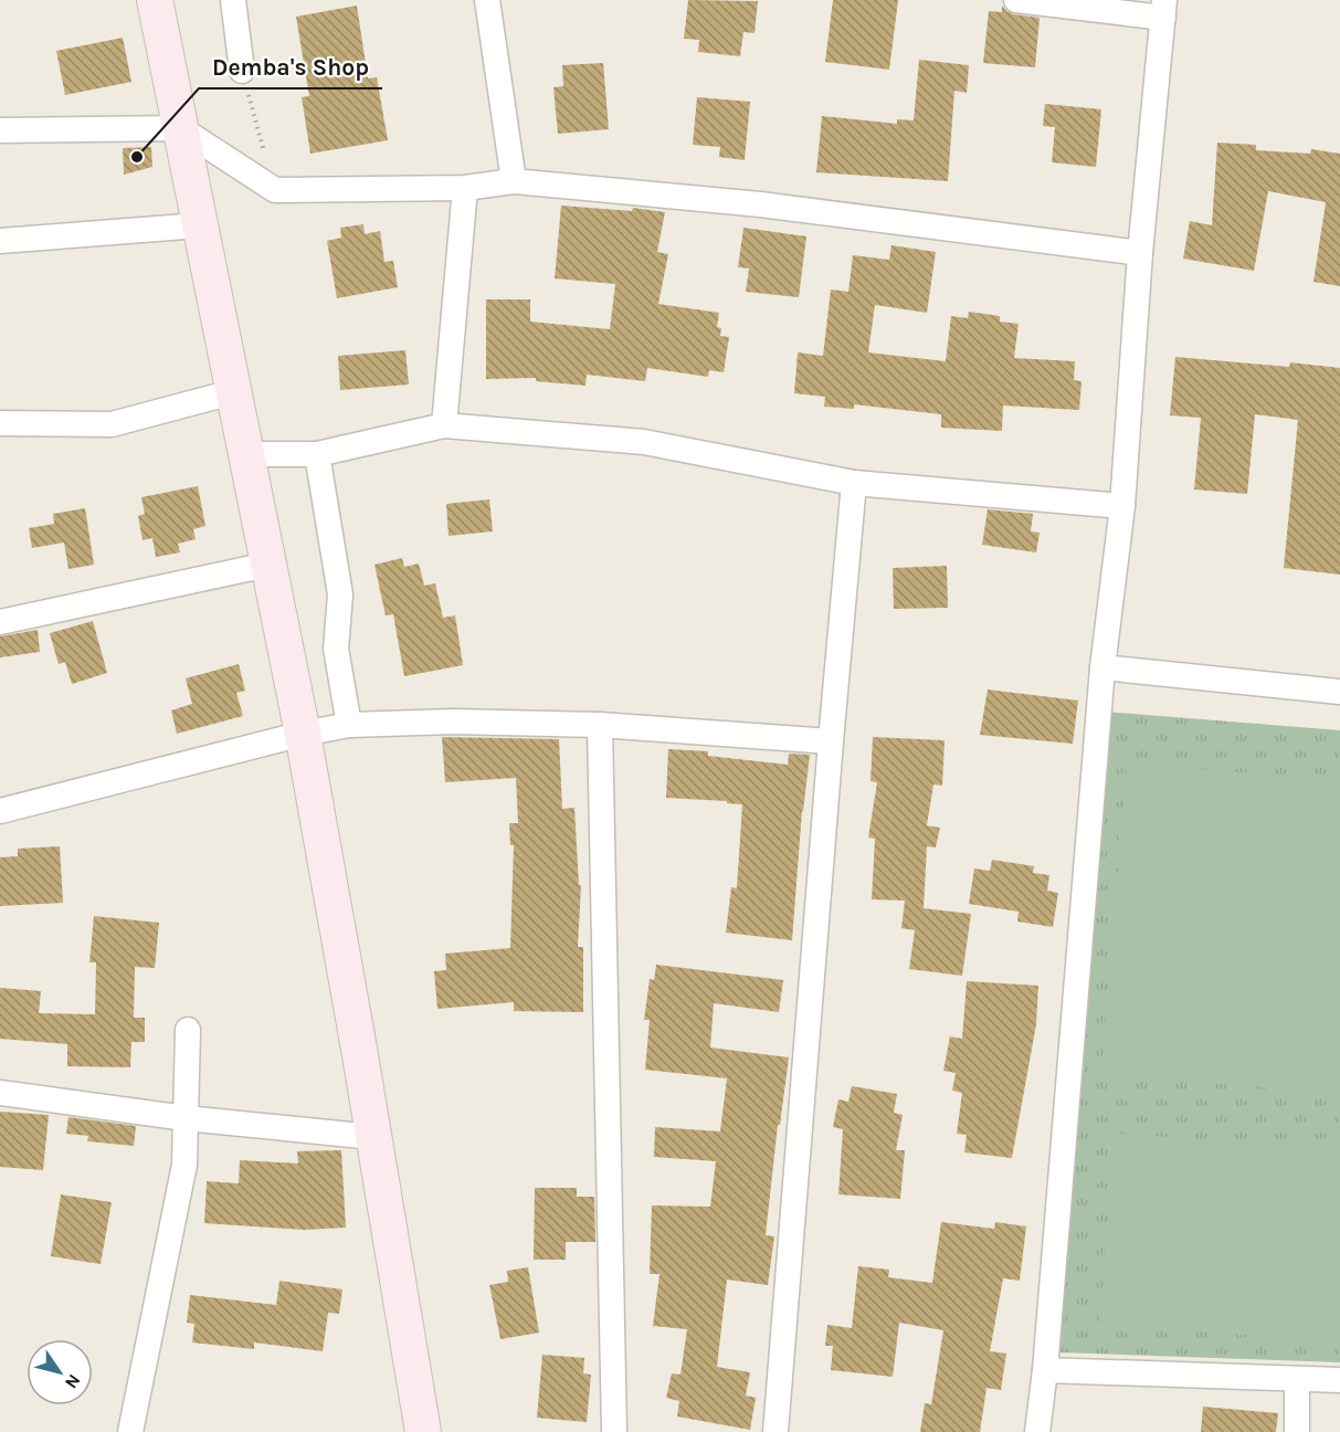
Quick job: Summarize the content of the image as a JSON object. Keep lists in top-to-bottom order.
{
  "places": ["Demba's Shop"],
  "north": "bottom right"
}
